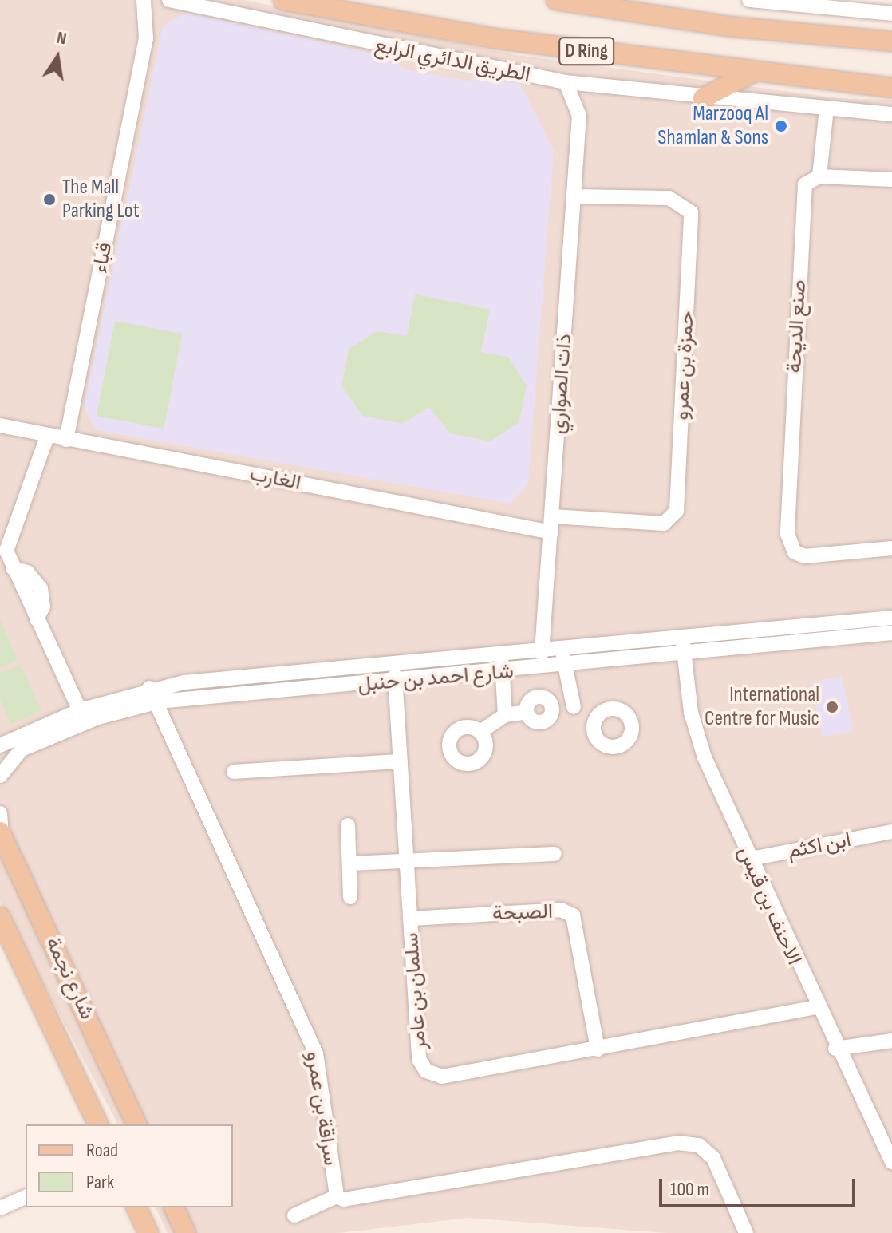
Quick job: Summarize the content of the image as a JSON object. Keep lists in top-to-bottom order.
{
  "streets": {
    "main road": ["D Ring", "الطريق الدائري الرابع", "شارع نجمة"],
    "street": [
      "قباء",
      "صنع الديحة",
      "حمزة بن عمرو",
      "ذات الصواري",
      "الغارب",
      "شارع احمد بن حنبل",
      "ابن اكثم",
      "الاحنف بن قيس",
      "الصبحة",
      "سلمان بن عامر",
      "سراقة بن عمرو"
    ]
  },
  "crossings": [
    ["الطريق الدائري الرابع", "ذات الصواري"],
    ["قباء", "الغارب"],
    ["حمزة بن عمرو", "ذات الصواري"],
    ["ذات الصواري", "الغارب"],
    ["ذات الصواري", "شارع احمد بن حنبل"],
    ["شارع احمد بن حنبل", "الاحنف بن قيس"],
    ["شارع احمد بن حنبل", "سلمان بن عامر"],
    ["شارع احمد بن حنبل", "سراقة بن عمرو"],
    ["ابن اكثم", "الاحنف بن قيس"],
    ["الاحنف بن قيس", "سلمان بن عامر"],
    ["الصبحة", "سلمان بن عامر"]
  ],
  "places": ["Marzooq Al Shamlan & Sons", "The Mall Parking Lot", "International Centre for Music"],
  "legend": ["Road", "Park"],
  "scale_bar": "100 m",
  "north": "top"
}
